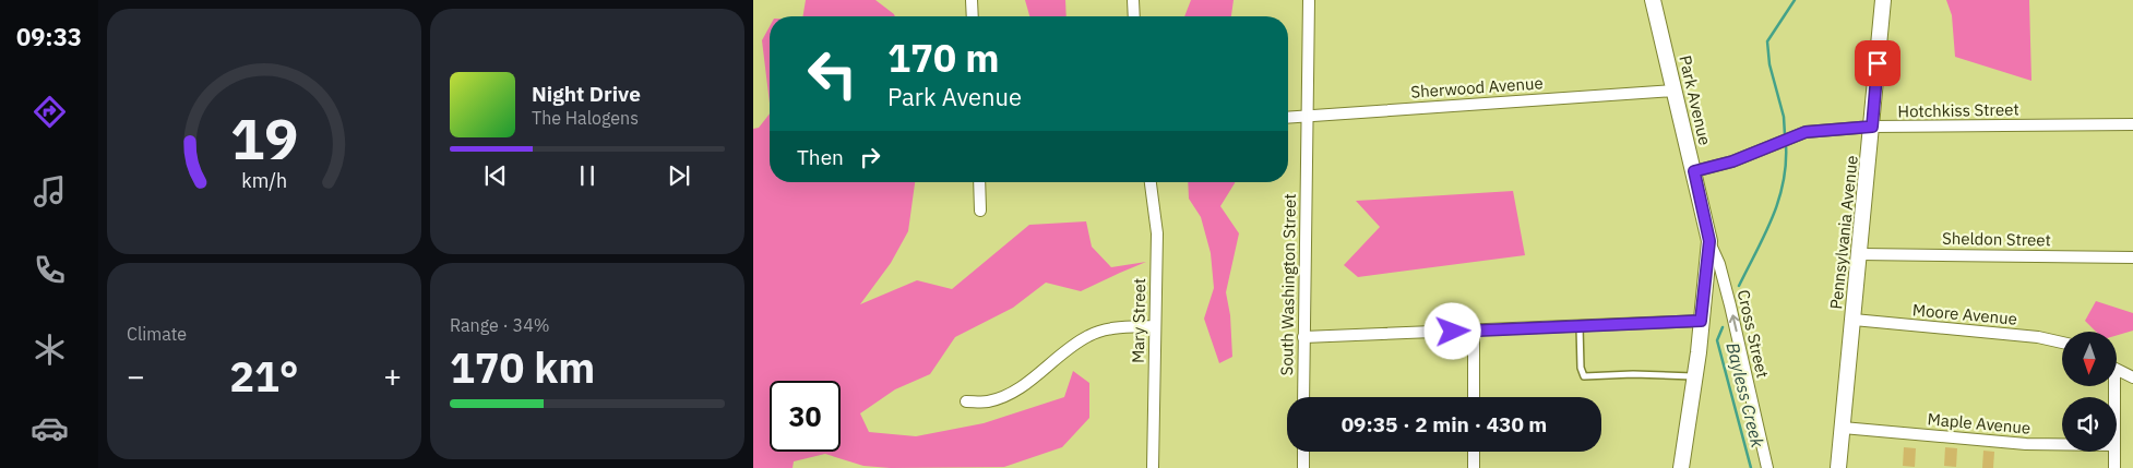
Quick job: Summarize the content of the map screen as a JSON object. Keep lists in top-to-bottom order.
{
  "streets": {
    "street": [
      "Sherwood Avenue",
      "Park Avenue",
      "Hotchkiss Street",
      "Pennsylvania Avenue",
      "Sheldon Street",
      "South Washington Street",
      "Moore Avenue",
      "Mary Street",
      "Cross Street",
      "Maple Avenue"
    ]
  },
  "crossings": [
    ["Sherwood Avenue", "Park Avenue"],
    ["Sherwood Avenue", "South Washington Street"],
    ["Park Avenue", "Hotchkiss Street"],
    ["Park Avenue", "Cross Street"],
    ["Hotchkiss Street", "Pennsylvania Avenue"],
    ["Pennsylvania Avenue", "Sheldon Street"],
    ["Pennsylvania Avenue", "Moore Avenue"],
    ["Pennsylvania Avenue", "Maple Avenue"]
  ],
  "one_way": ["Cross Street"],
  "water": ["Bayless Creek"],
  "north": "bottom",
  "page": {
    "tabs": "09:33",
    "turn": ["170 m", "Park Avenue"],
    "song": ["Night Drive", "The Halogens"],
    "then": "Then",
    "tile": [
      "Climate",
      ["Range · 34%", "170 km"]
    ],
    "heat": ["−", "21°", "+"],
    "limit": "30",
    "trip": "09:35 · 2 min · 430 m",
    "gauge": ["19", "km/h"]
  }
}
